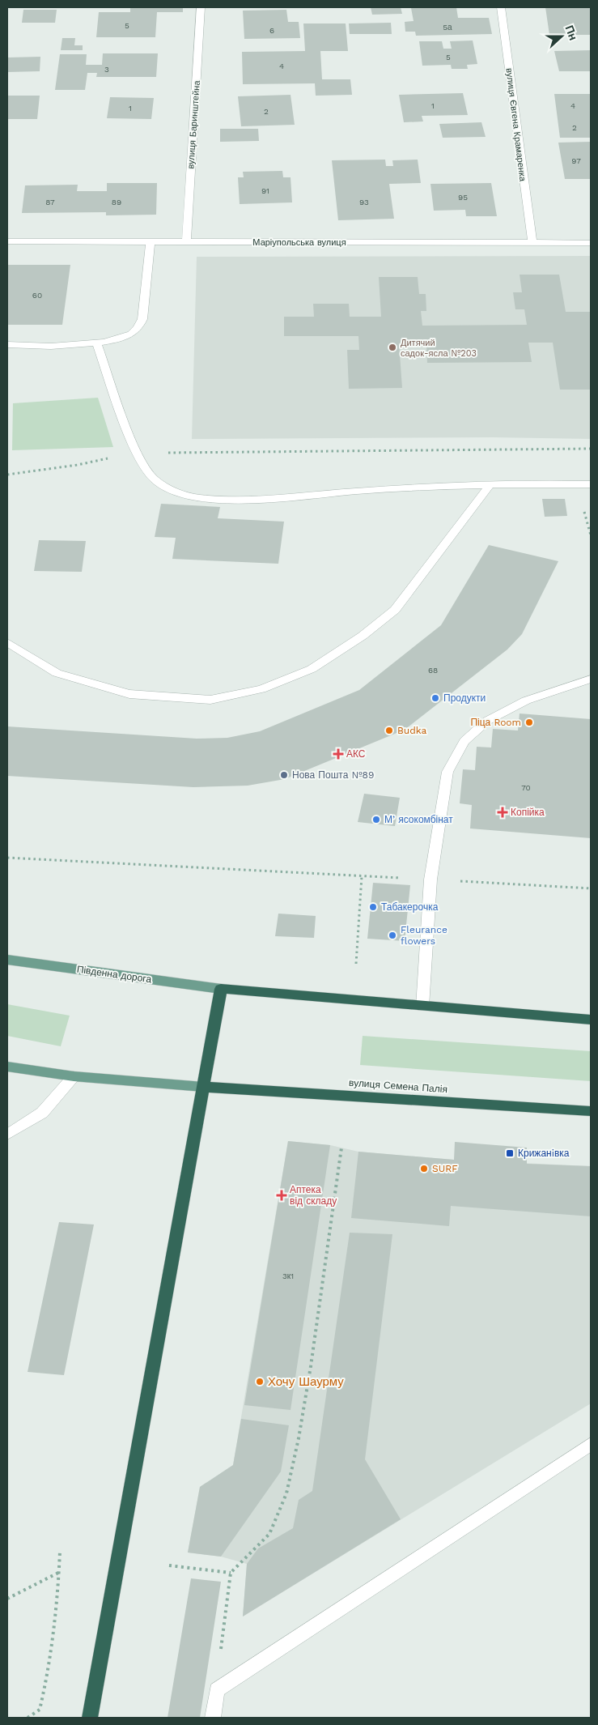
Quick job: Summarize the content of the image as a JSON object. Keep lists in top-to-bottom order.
{
  "streets": {
    "highway": ["вулиця Семена Палія"],
    "main road": ["Південна дорога"],
    "street": ["вулиця Баринштейна", "вулиця Євгена Крамаренка", "Маріупольська вулиця"]
  },
  "crossings": [
    ["вулиця Баринштейна", "Маріупольська вулиця"],
    ["вулиця Євгена Крамаренка", "Маріупольська вулиця"]
  ],
  "places": {
    "other": [
      "Дитячий садок-ясла №203",
      "Продукти",
      "Піца Room",
      "Budka",
      "Нова Пошта №89",
      "Мʼясокомбінат",
      "Табакерочка",
      "Fleurance flowers",
      "SURF",
      "Хочу Шаурму"
    ],
    "health": ["АКС", "Копійка", "Аптека від складу"],
    "transit": ["Крижанiвка"]
  },
  "house_numbers": [
    "5",
    "5а",
    "6",
    "5",
    "4",
    "3",
    "1",
    "4",
    "1",
    "2",
    "2",
    "97",
    "91",
    "95",
    "87",
    "89",
    "93",
    "60",
    "68",
    "70",
    "3к1"
  ],
  "north": "right"
}
